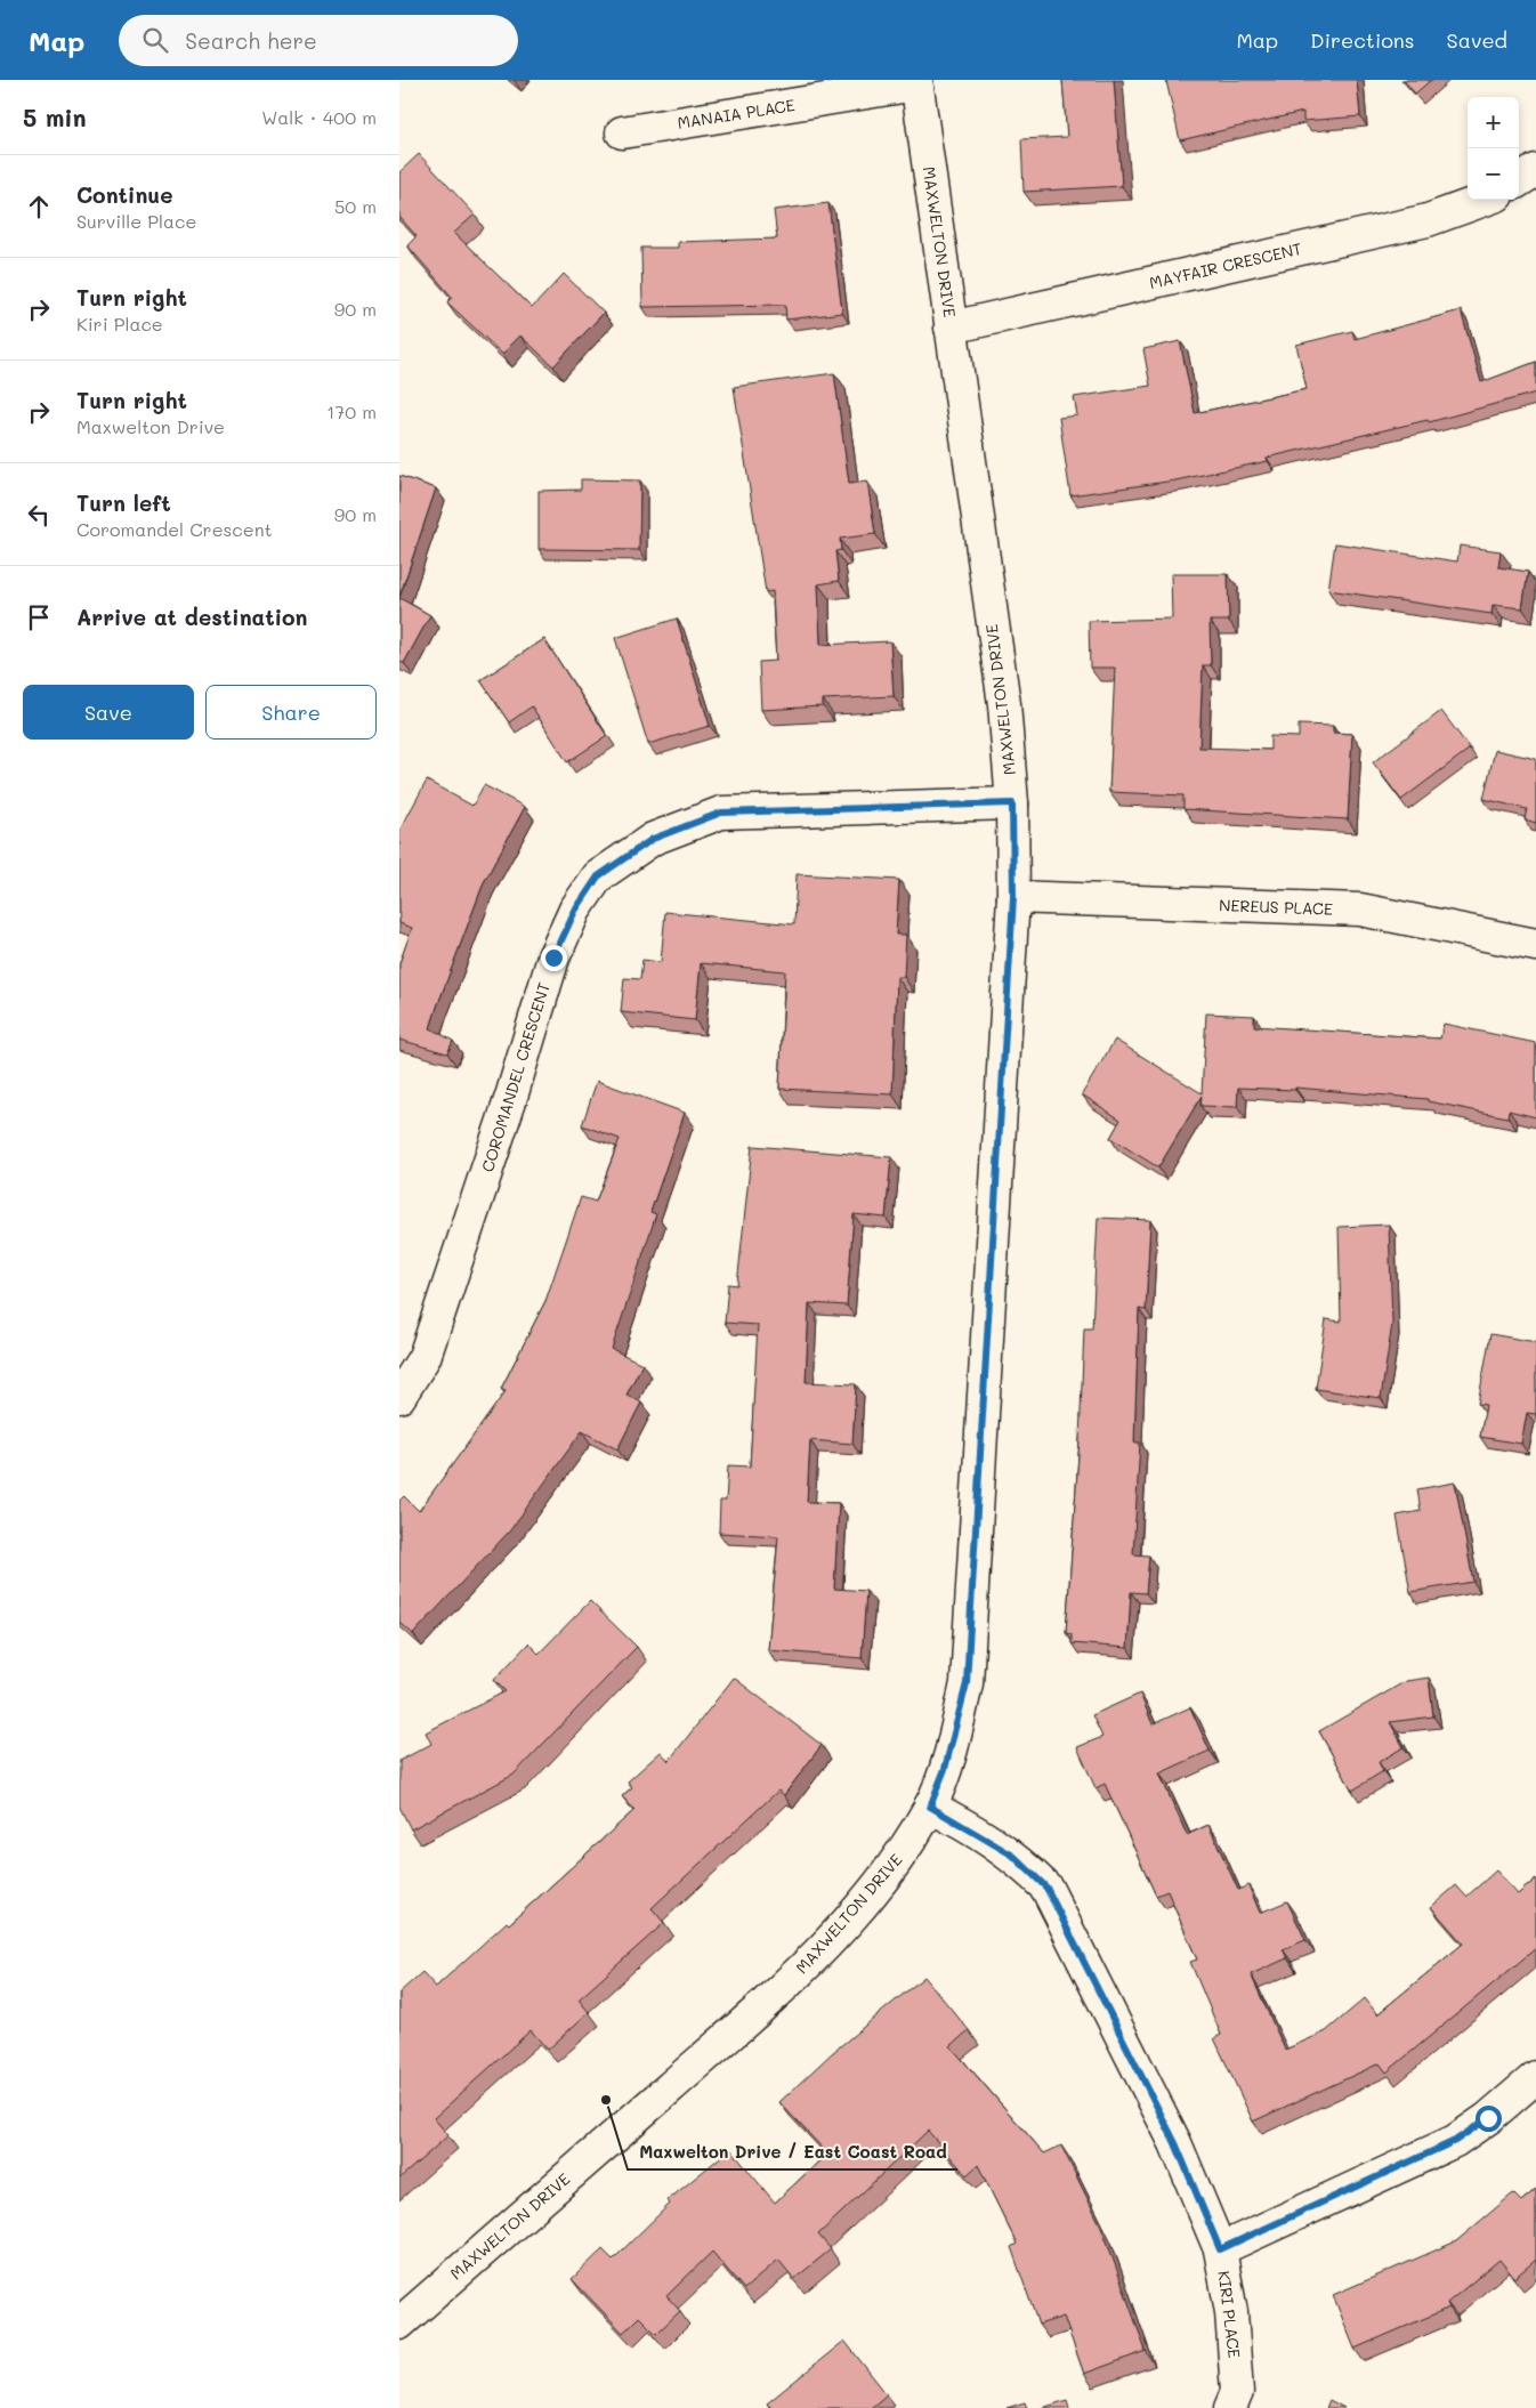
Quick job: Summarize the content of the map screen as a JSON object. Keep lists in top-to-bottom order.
{
  "streets": {
    "street": [
      "MANAIA PLACE",
      "MAXWELTON DRIVE",
      "MAYFAIR CRESCENT",
      "NEREUS PLACE",
      "COROMANDEL CRESCENT",
      "KIRI PLACE"
    ]
  },
  "crossings": [
    ["MANAIA PLACE", "MAXWELTON DRIVE"],
    ["MAXWELTON DRIVE", "MAYFAIR CRESCENT"],
    ["MAXWELTON DRIVE", "NEREUS PLACE"],
    ["MAXWELTON DRIVE", "COROMANDEL CRESCENT"],
    ["MAXWELTON DRIVE", "KIRI PLACE"]
  ],
  "places": ["Maxwelton Drive / East Coast Road"],
  "page": {
    "header": "Map",
    "search": "Search here",
    "nav": ["Map", "Directions", "Saved"],
    "heading": ["5 min", "Walk · 400 m"],
    "map_buttons": ["+", "−"],
    "list": [
      ["Continue", "Surville Place", "50 m"],
      ["Turn right", "Kiri Place", "90 m"],
      ["Turn right", "Maxwelton Drive", "170 m"],
      ["Turn left", "Coromandel Crescent", "90 m"],
      "Arrive at destination"
    ],
    "buttons": ["Save", "Share"]
  }
}
